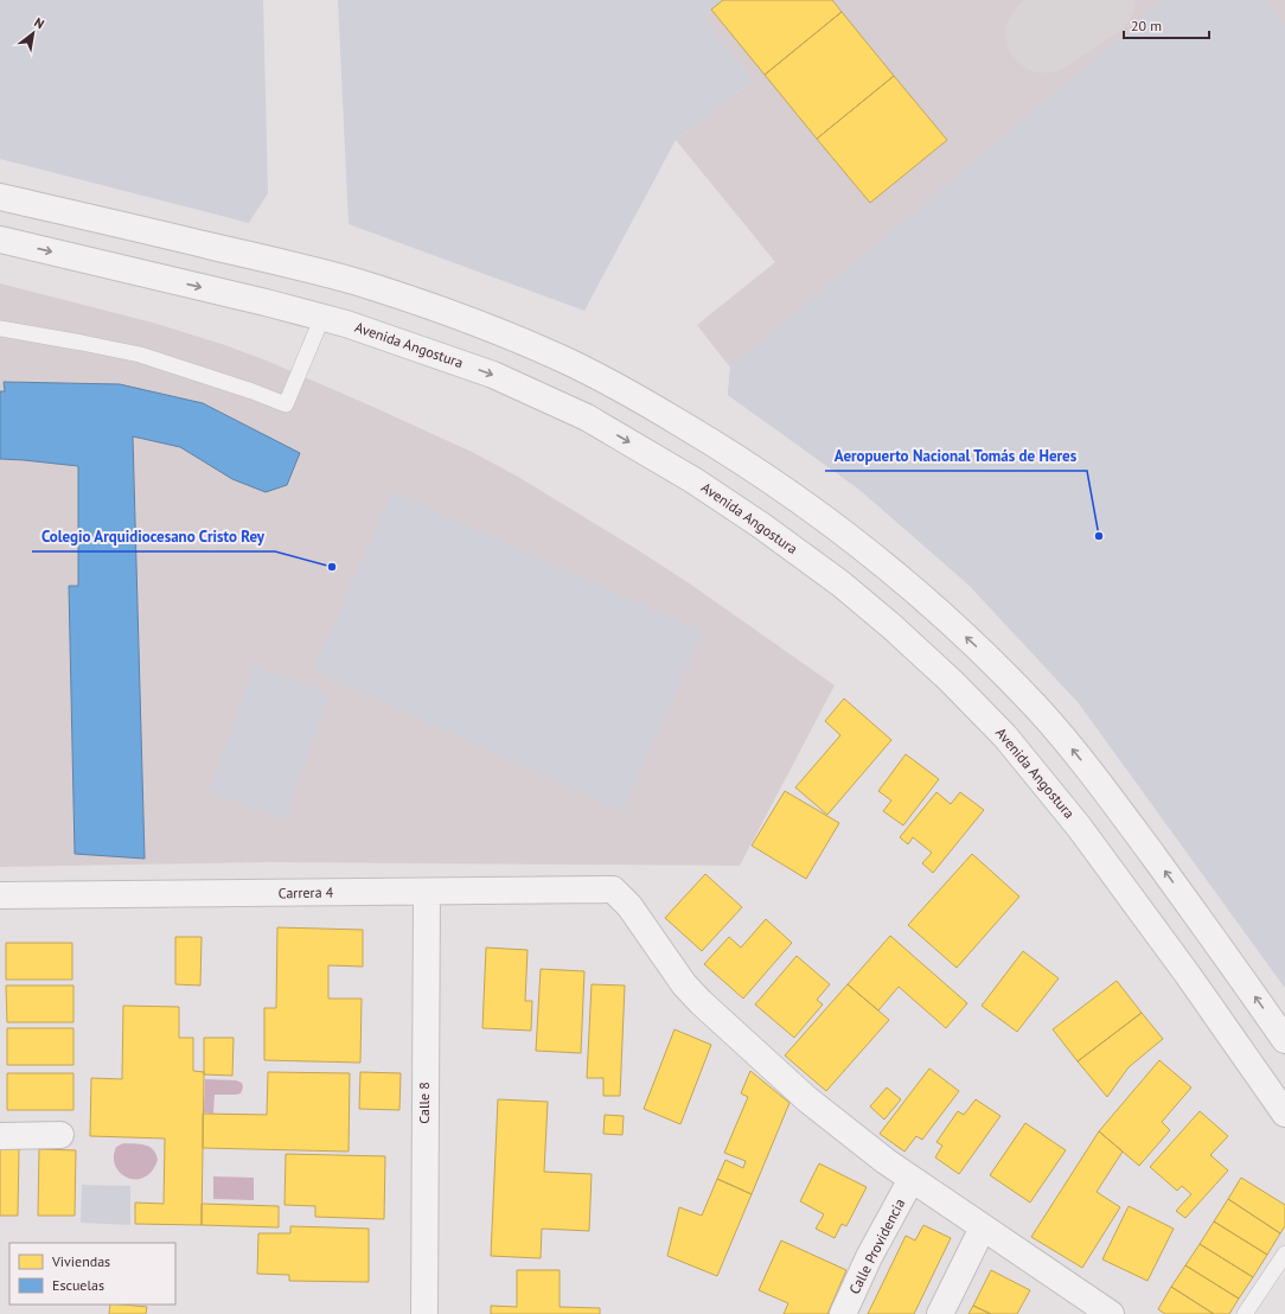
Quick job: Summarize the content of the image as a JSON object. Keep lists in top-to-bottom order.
{
  "streets": {
    "street": [
      "Avenida Angostura",
      "Carrera 4",
      "Calle 8",
      "Calle Providencia"
    ]
  },
  "crossings": [
    ["Carrera 4", "Calle 8"],
    ["Carrera 4", "Calle Providencia"]
  ],
  "places": ["Aeropuerto Nacional Tomás de Heres", "Colegio Arquidiocesano Cristo Rey"],
  "legend": ["Viviendas", "Escuelas"],
  "scale_bar": "20 m",
  "north": "top right"
}
